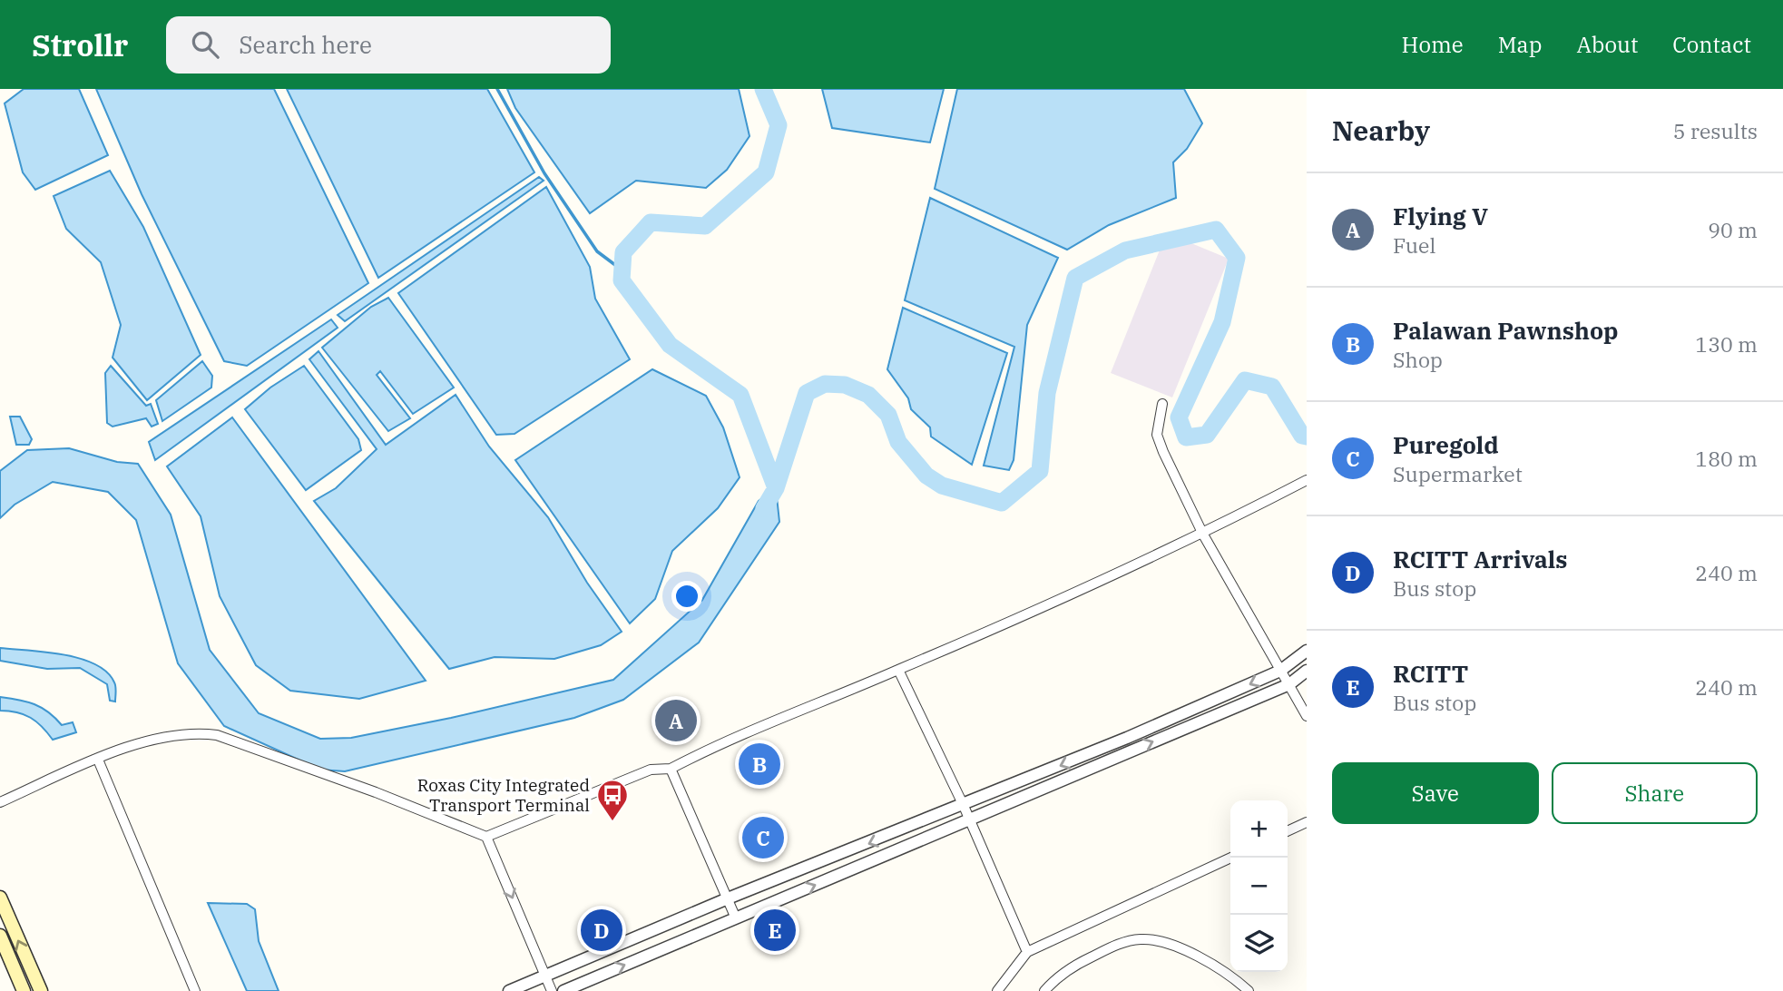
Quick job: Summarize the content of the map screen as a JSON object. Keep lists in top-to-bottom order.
{
  "places": {
    "bus stop": ["Roxas City Integrated Transport Terminal"]
  },
  "page": {
    "header": "Strollr",
    "search": "Search here",
    "nav": [
      "Home",
      "Map",
      "About",
      "Contact"
    ],
    "heading": ["Nearby", "5 results"],
    "list": [
      {
        "mark": "A",
        "name": "Flying V",
        "note": "Fuel",
        "value": "90 m"
      },
      {
        "mark": "B",
        "name": "Palawan Pawnshop",
        "note": "Shop",
        "value": "130 m"
      },
      {
        "mark": "C",
        "name": "Puregold",
        "note": "Supermarket",
        "value": "180 m"
      },
      {
        "mark": "D",
        "name": "RCITT Arrivals",
        "note": "Bus stop",
        "value": "240 m"
      },
      {
        "mark": "E",
        "name": "RCITT",
        "note": "Bus stop",
        "value": "240 m"
      }
    ],
    "pins": [
      "A",
      "B",
      "C",
      "D",
      "E"
    ],
    "buttons": ["Save", "Share"],
    "map_buttons": ["+", "−"]
  }
}
